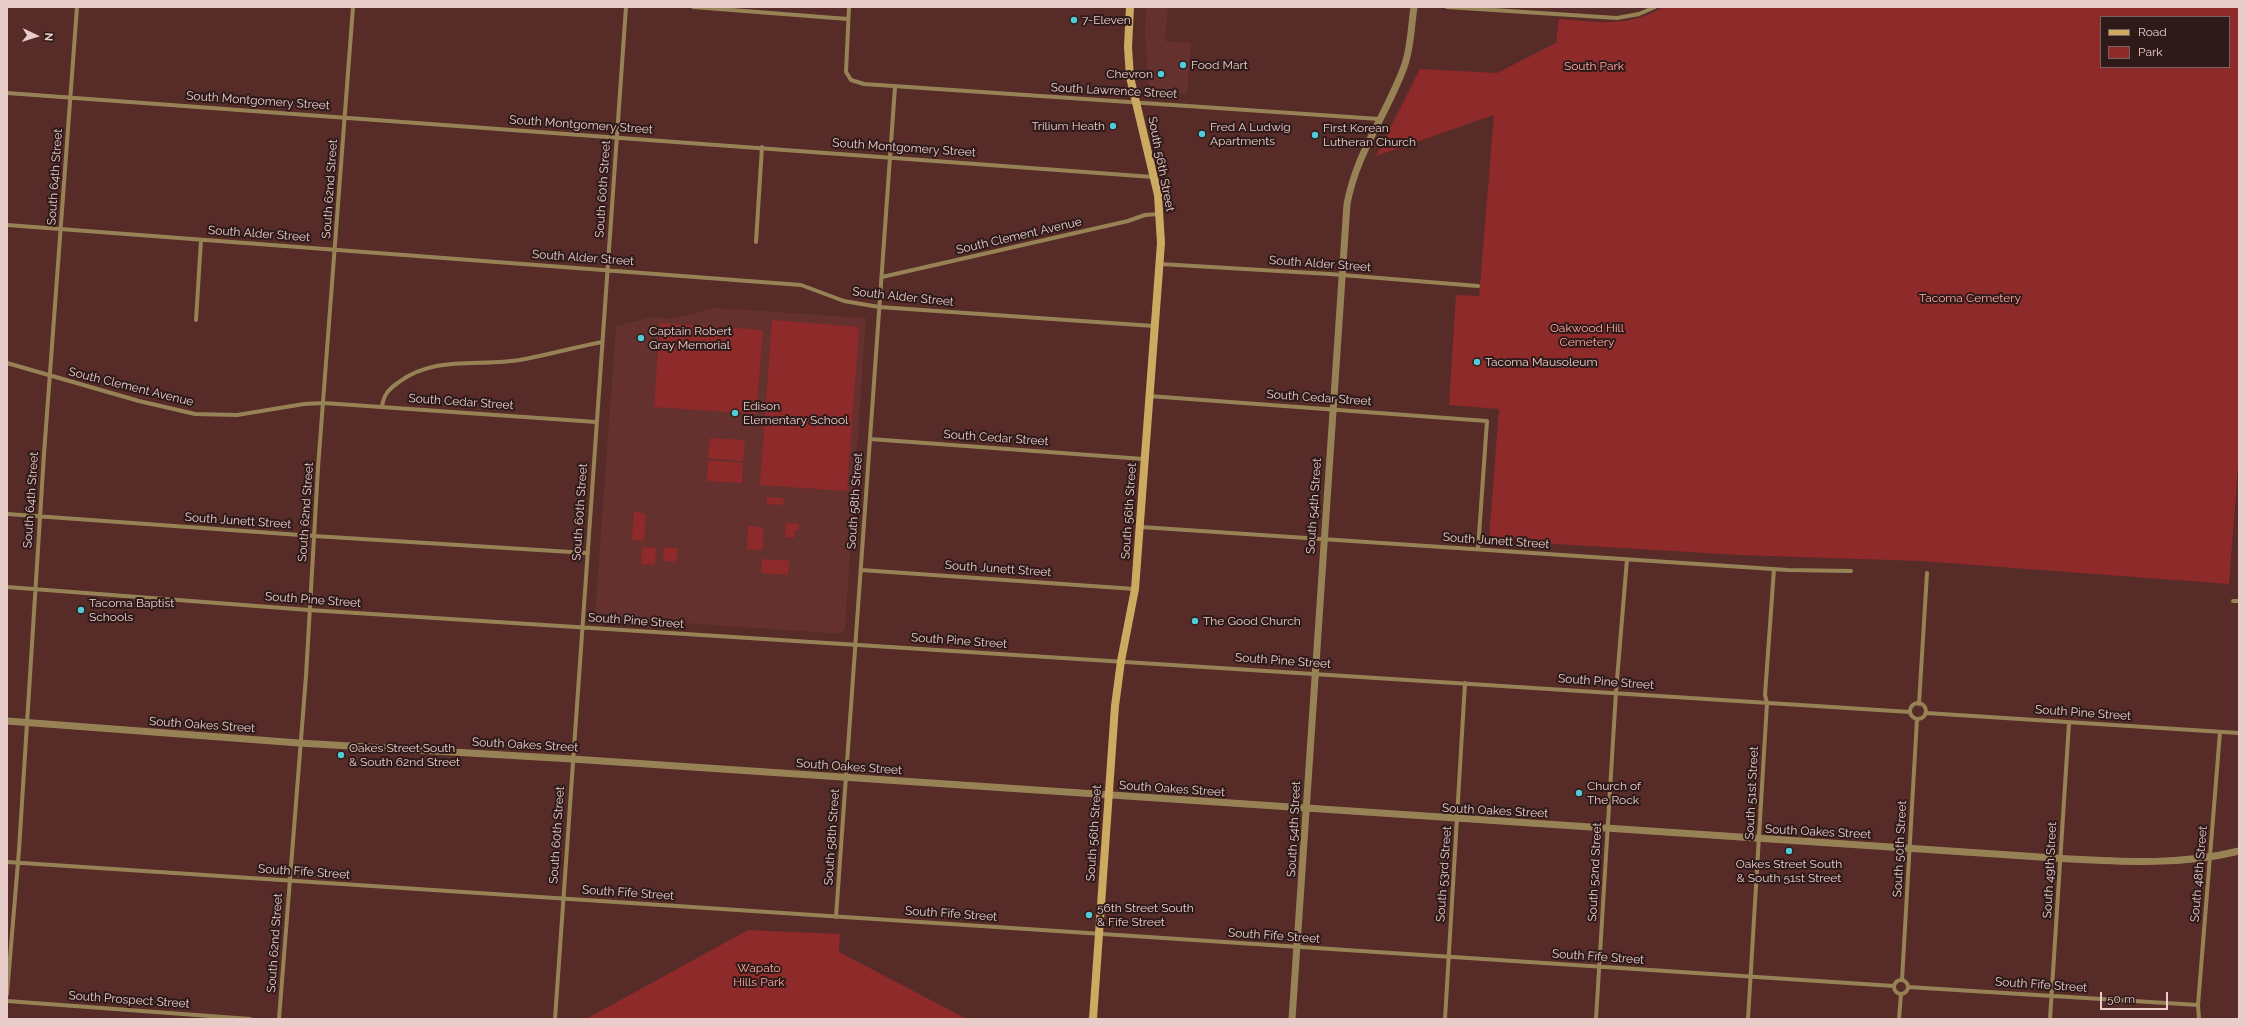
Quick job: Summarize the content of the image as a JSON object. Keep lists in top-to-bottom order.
{
  "streets": {
    "main road": ["South 56th Street"],
    "street": [
      "South Lawrence Street",
      "South Montgomery Street",
      "South 64th Street",
      "South 62nd Street",
      "South 60th Street",
      "South Alder Street",
      "South Clement Avenue",
      "South Cedar Street",
      "South 58th Street",
      "South 54th Street",
      "South Junett Street",
      "South Pine Street",
      "South Oakes Street",
      "South 51st Street",
      "South 50th Street",
      "South 49th Street",
      "South Fife Street",
      "South 52nd Street",
      "South 53rd Street",
      "South 48th Street",
      "South Prospect Street"
    ]
  },
  "crossings": [
    ["South Lawrence Street", "South 56th Street"],
    ["South Lawrence Street", "South 58th Street"],
    ["South Lawrence Street", "South 54th Street"],
    ["South Montgomery Street", "South 56th Street"],
    ["South Montgomery Street", "South 64th Street"],
    ["South Montgomery Street", "South 62nd Street"],
    ["South Montgomery Street", "South 60th Street"],
    ["South Montgomery Street", "South 58th Street"],
    ["South 56th Street", "South Alder Street"],
    ["South 56th Street", "South Clement Avenue"],
    ["South 56th Street", "South Cedar Street"],
    ["South 56th Street", "South Junett Street"],
    ["South 56th Street", "South Pine Street"],
    ["South 56th Street", "South Oakes Street"],
    ["South 56th Street", "South Fife Street"],
    ["South 64th Street", "South Alder Street"],
    ["South 64th Street", "South Clement Avenue"],
    ["South 64th Street", "South Junett Street"],
    ["South 64th Street", "South Pine Street"],
    ["South 64th Street", "South Oakes Street"],
    ["South 64th Street", "South Fife Street"],
    ["South 62nd Street", "South Alder Street"],
    ["South 62nd Street", "South Clement Avenue"],
    ["South 62nd Street", "South Cedar Street"],
    ["South 62nd Street", "South Junett Street"],
    ["South 62nd Street", "South Pine Street"],
    ["South 62nd Street", "South Oakes Street"],
    ["South 62nd Street", "South Fife Street"],
    ["South 60th Street", "South Alder Street"],
    ["South 60th Street", "South Cedar Street"],
    ["South 60th Street", "South Junett Street"],
    ["South 60th Street", "South Pine Street"],
    ["South 60th Street", "South Oakes Street"],
    ["South 60th Street", "South Fife Street"],
    ["South Alder Street", "South 58th Street"],
    ["South Alder Street", "South 54th Street"],
    ["South Clement Avenue", "South Cedar Street"],
    ["South Clement Avenue", "South 58th Street"],
    ["South Cedar Street", "South 58th Street"],
    ["South Cedar Street", "South 54th Street"],
    ["South Cedar Street", "South Junett Street"],
    ["South 58th Street", "South Junett Street"],
    ["South 58th Street", "South Pine Street"],
    ["South 58th Street", "South Oakes Street"],
    ["South 58th Street", "South Fife Street"],
    ["South 54th Street", "South Junett Street"],
    ["South 54th Street", "South Pine Street"],
    ["South 54th Street", "South Oakes Street"],
    ["South 54th Street", "South Fife Street"],
    ["South Junett Street", "South 51st Street"],
    ["South Junett Street", "South 52nd Street"],
    ["South Pine Street", "South 51st Street"],
    ["South Pine Street", "South 50th Street"],
    ["South Pine Street", "South 49th Street"],
    ["South Pine Street", "South 52nd Street"],
    ["South Pine Street", "South 53rd Street"],
    ["South Pine Street", "South 48th Street"],
    ["South Oakes Street", "South 51st Street"],
    ["South Oakes Street", "South 50th Street"],
    ["South Oakes Street", "South 49th Street"],
    ["South Oakes Street", "South 52nd Street"],
    ["South Oakes Street", "South 53rd Street"],
    ["South Oakes Street", "South 48th Street"],
    ["South 51st Street", "South Fife Street"],
    ["South 50th Street", "South Fife Street"],
    ["South 49th Street", "South Fife Street"],
    ["South Fife Street", "South 52nd Street"],
    ["South Fife Street", "South 53rd Street"],
    ["South Fife Street", "South 48th Street"]
  ],
  "parks": [
    "South Park",
    "Tacoma Cemetery",
    "Oakwood Hill Cemetery",
    "Wapato Hills Park"
  ],
  "places": [
    "7-Eleven",
    "Food Mart",
    "Chevron",
    "Trilium Heath",
    "Fred A Ludwig Apartments",
    "First Korean Lutheran Church",
    "Captain Robert Gray Memorial",
    "Tacoma Mausoleum",
    "Edison Elementary School",
    "Tacoma Baptist Schools",
    "The Good Church",
    "Oakes Street South & South 62nd Street",
    "Church of The Rock",
    "Oakes Street South & South 51st Street",
    "56th Street South & Fife Street"
  ],
  "legend": ["Road", "Park"],
  "scale_bar": "50 m",
  "north": "right"
}
